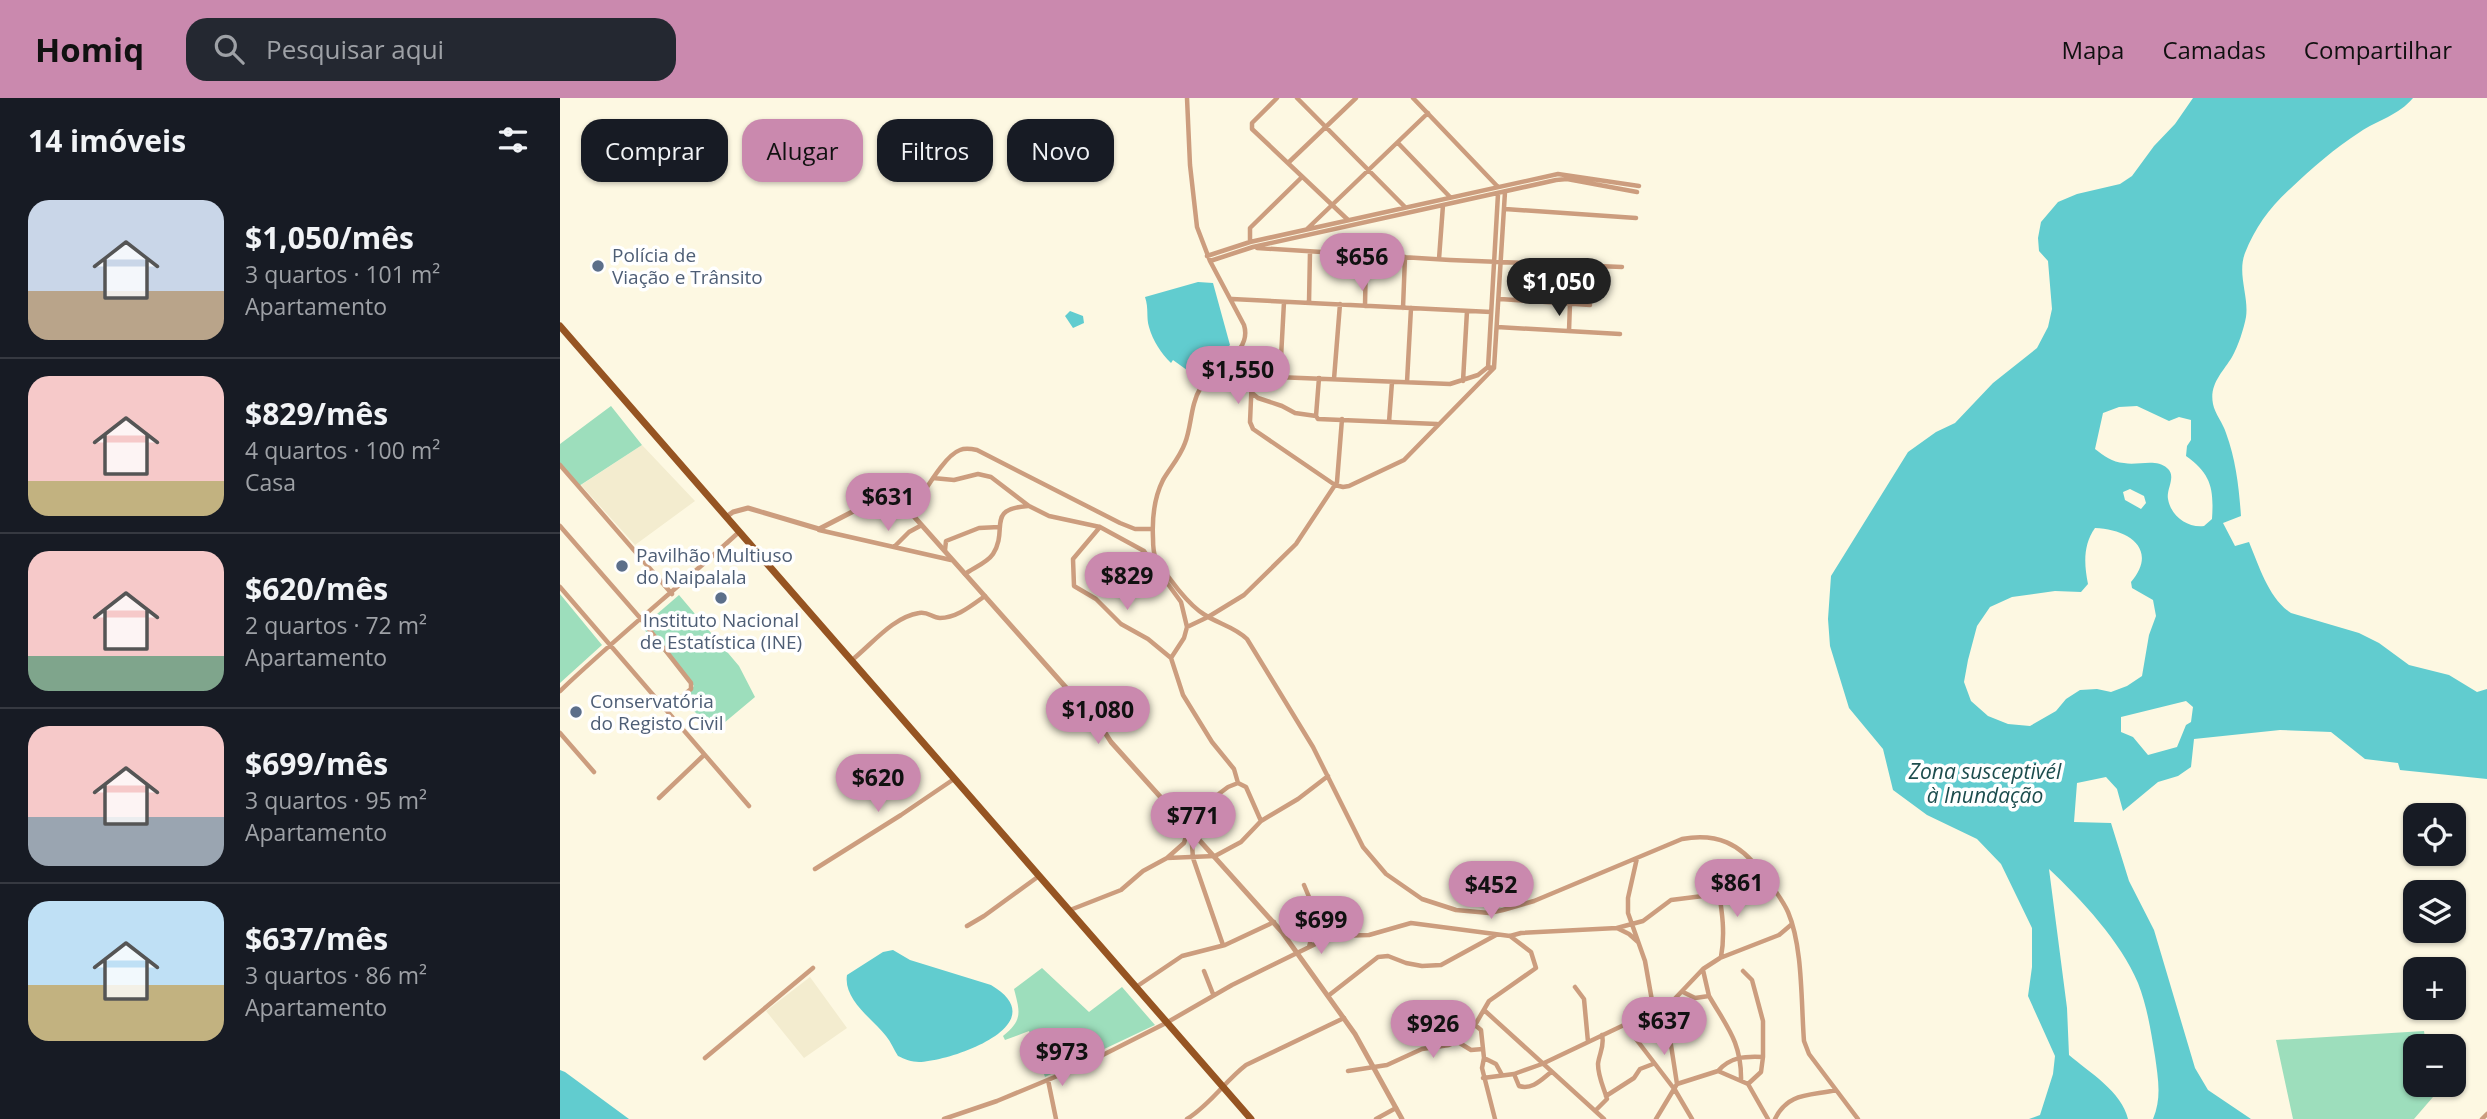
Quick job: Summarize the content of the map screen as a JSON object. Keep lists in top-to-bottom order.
{
  "water": ["Zona susceptivél à Inundação"],
  "places": [
    "Polícia de Viação e Trânsito",
    "Pavilhão Multiuso do Naipalala",
    "Instituto Nacional de Estatística (INE)",
    "Conservatória do Registo Civil"
  ],
  "page": {
    "header": "Homiq",
    "search": "Pesquisar aqui",
    "nav": ["Mapa", "Camadas", "Compartilhar"],
    "heading": "14 imóveis",
    "chip": [
      "Comprar",
      "Alugar",
      "Filtros",
      "Novo"
    ],
    "list": [
      {
        "name": "$1,050/mês",
        "note": "3 quartos · 101 m² · Apartamento"
      },
      {
        "name": "$829/mês",
        "note": "4 quartos · 100 m² · Casa"
      },
      {
        "name": "$620/mês",
        "note": "2 quartos · 72 m² · Apartamento"
      },
      {
        "name": "$699/mês",
        "note": "3 quartos · 95 m² · Apartamento"
      },
      {
        "name": "$637/mês",
        "note": "3 quartos · 86 m² · Apartamento"
      }
    ],
    "price": [
      "$656",
      "$1,050",
      "$1,550",
      "$631",
      "$829",
      "$1,080",
      "$620",
      "$771",
      "$861",
      "$452",
      "$699",
      "$637",
      "$926",
      "$973"
    ],
    "map_buttons": ["+", "−"]
  }
}
